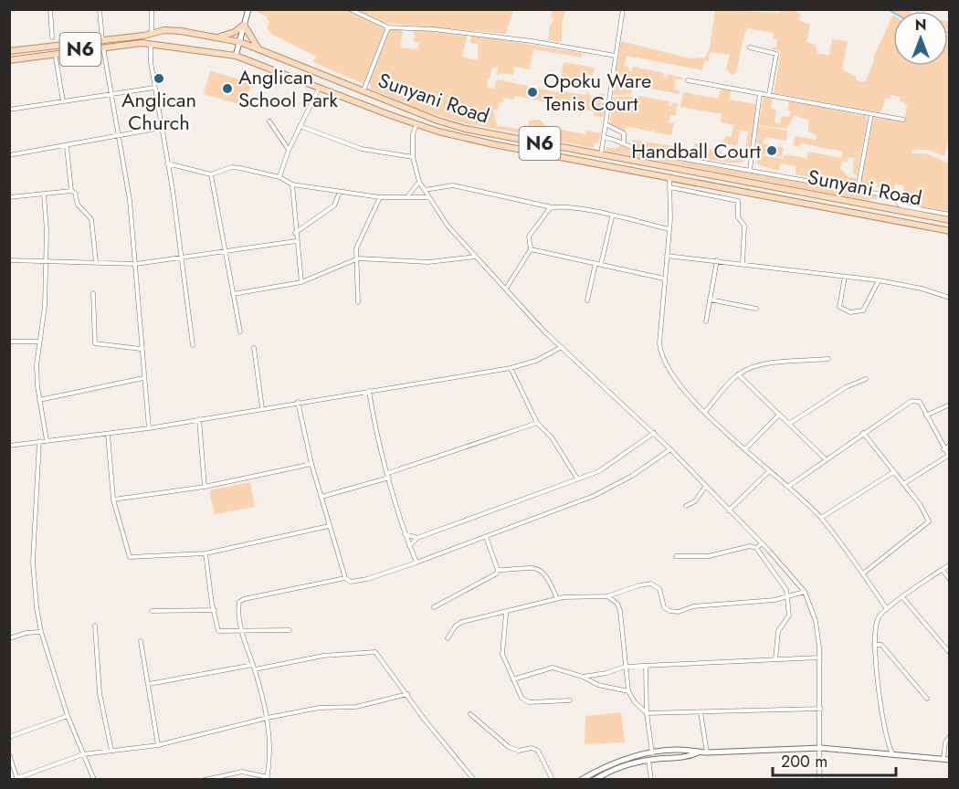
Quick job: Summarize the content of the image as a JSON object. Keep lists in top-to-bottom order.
{
  "streets": {
    "main road": ["N6", "Sunyani Road"]
  },
  "crossings": [
    ["N6", "Sunyani Road"]
  ],
  "places": [
    "Anglican Church",
    "Anglican School Park",
    "Opoku Ware Tenis Court",
    "Handball Court"
  ],
  "scale_bar": "200 m",
  "north": "top"
}
